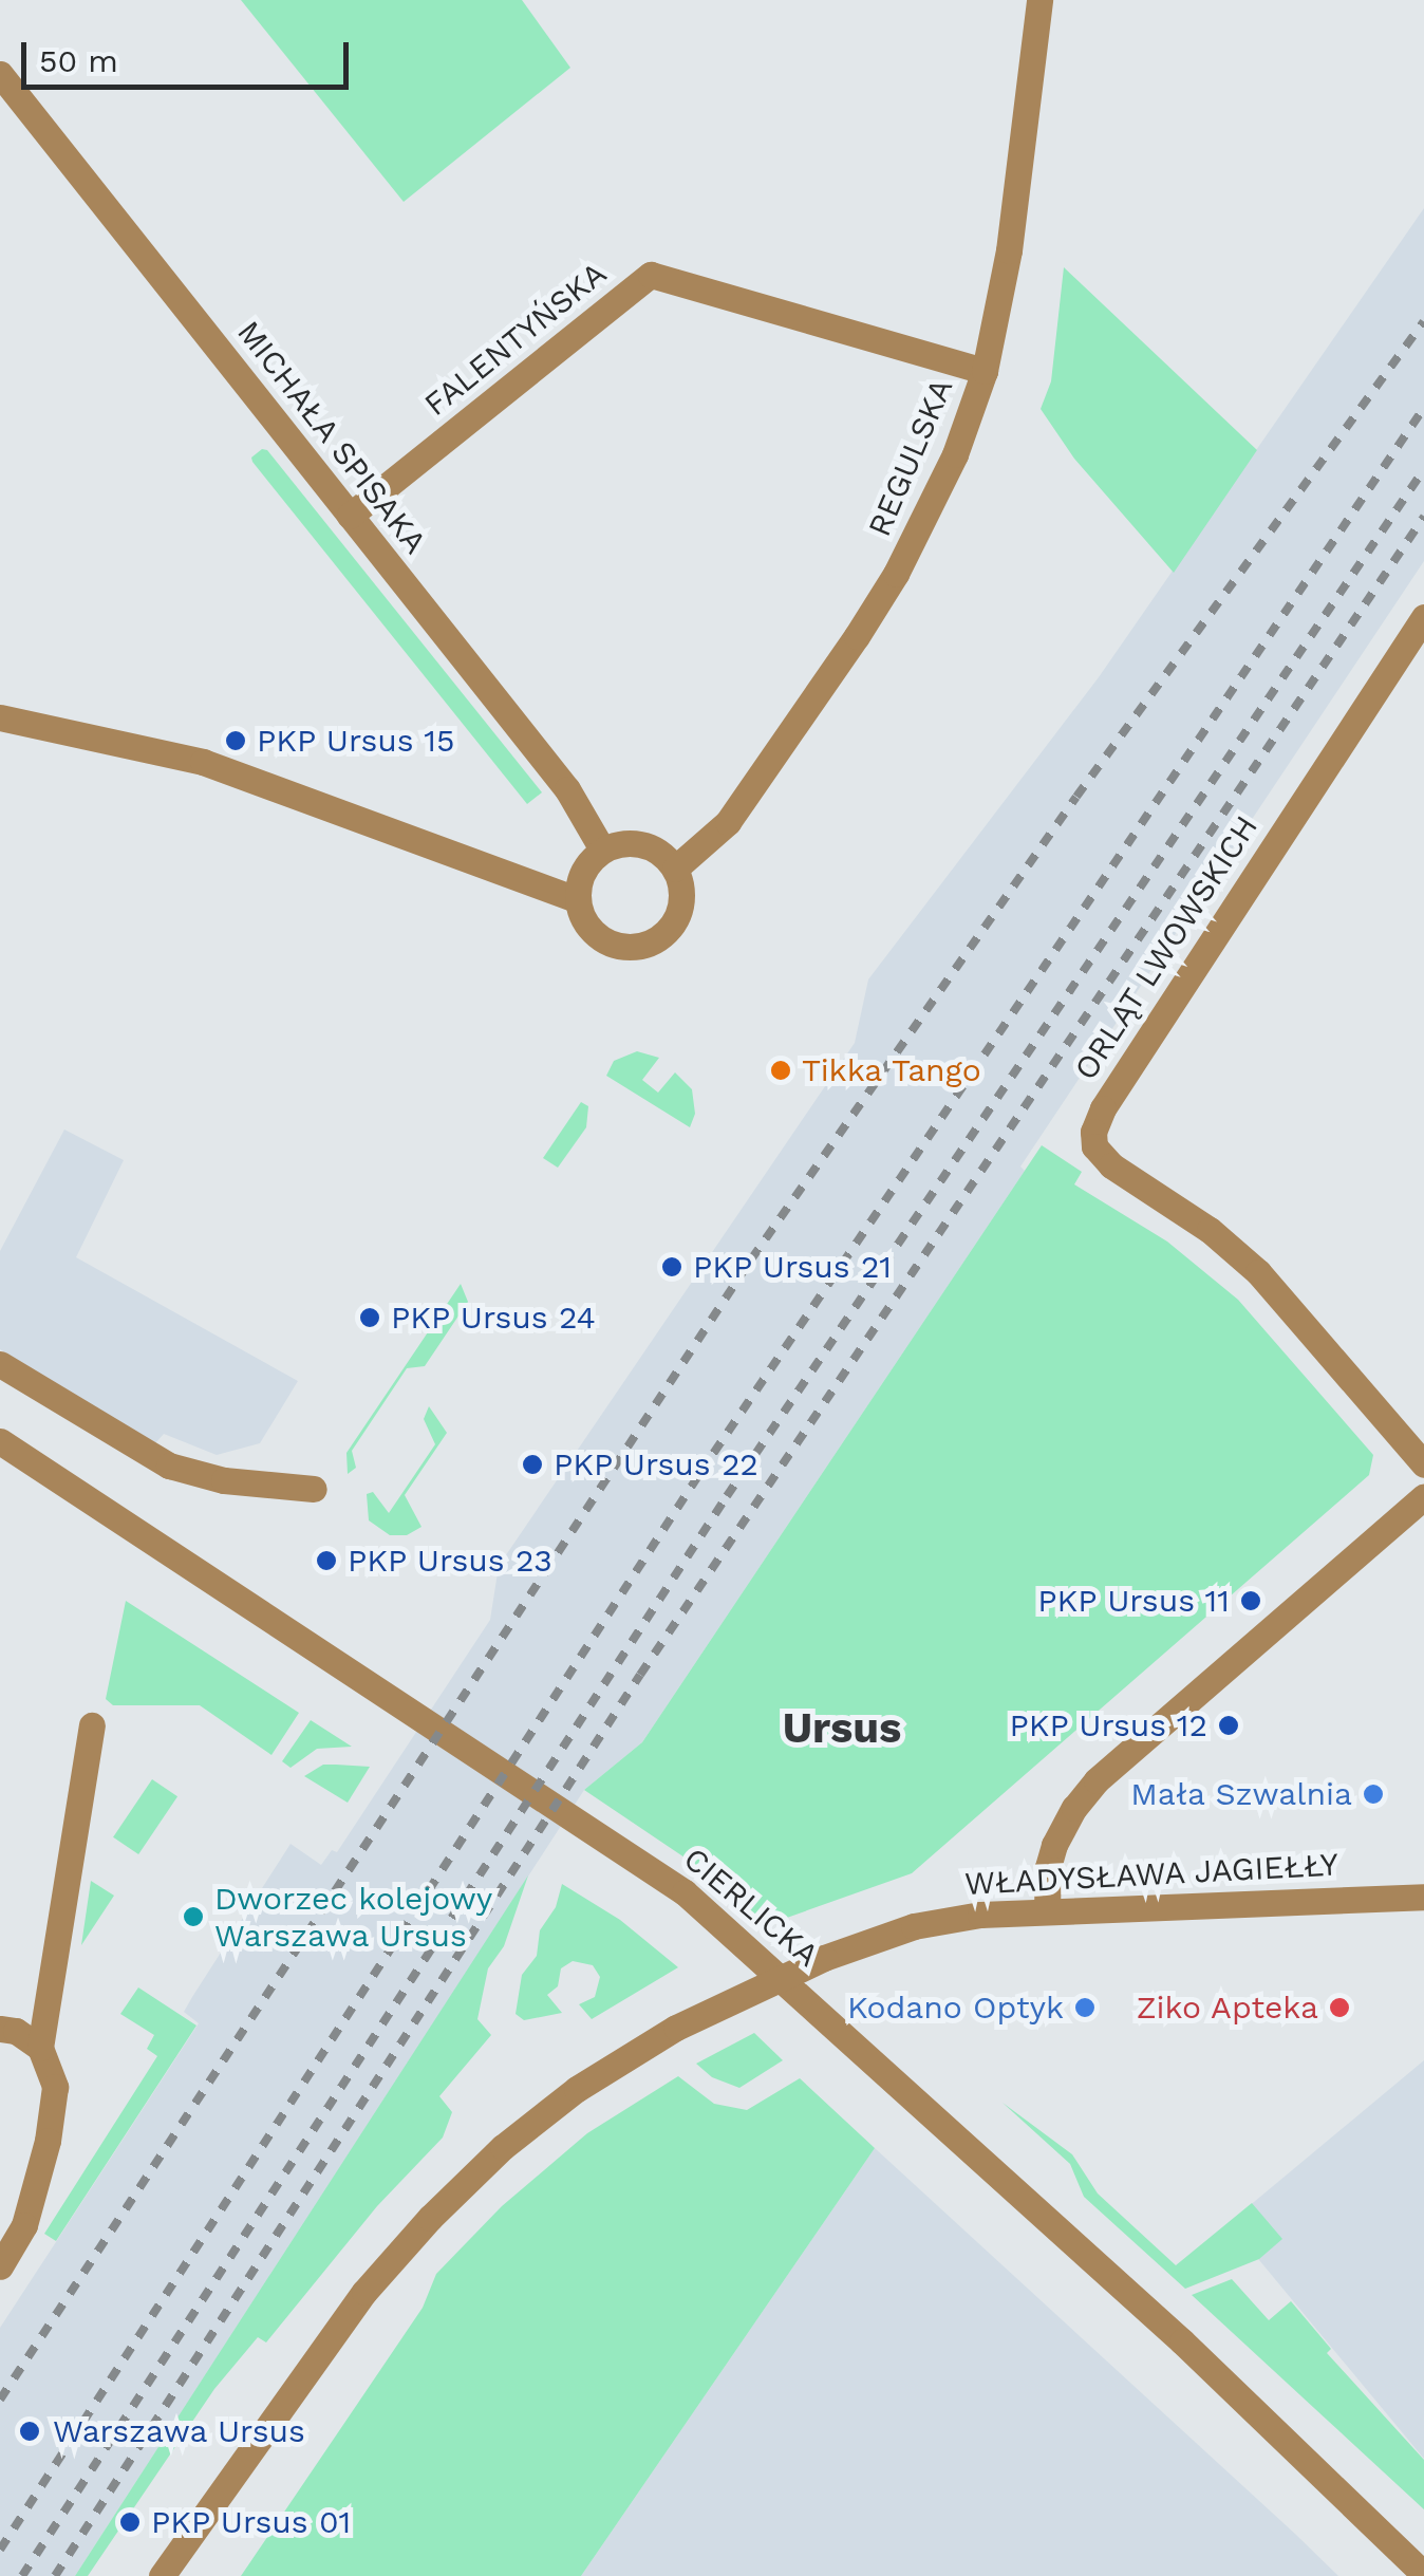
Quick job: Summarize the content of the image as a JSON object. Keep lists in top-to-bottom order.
{
  "streets": {
    "street": [
      "FALENTYŃSKA",
      "MICHAŁA SPISAKA",
      "REGULSKA",
      "ORLĄT LWOWSKICH",
      "WŁADYSŁAWA JAGIEŁŁY",
      "CIERLICKA"
    ]
  },
  "crossings": [
    ["FALENTYŃSKA", "MICHAŁA SPISAKA"],
    ["FALENTYŃSKA", "REGULSKA"],
    ["MICHAŁA SPISAKA", "REGULSKA"]
  ],
  "districts": ["Ursus"],
  "places": [
    "PKP Ursus 15",
    "Tikka Tango",
    "PKP Ursus 21",
    "PKP Ursus 24",
    "PKP Ursus 22",
    "PKP Ursus 23",
    "PKP Ursus 11",
    "PKP Ursus 12",
    "Mała Szwalnia",
    "Dworzec kolejowy Warszawa Ursus",
    "Kodano Optyk",
    "Ziko Apteka",
    "Warszawa Ursus",
    "PKP Ursus 01"
  ],
  "scale_bar": "50 m"
}
